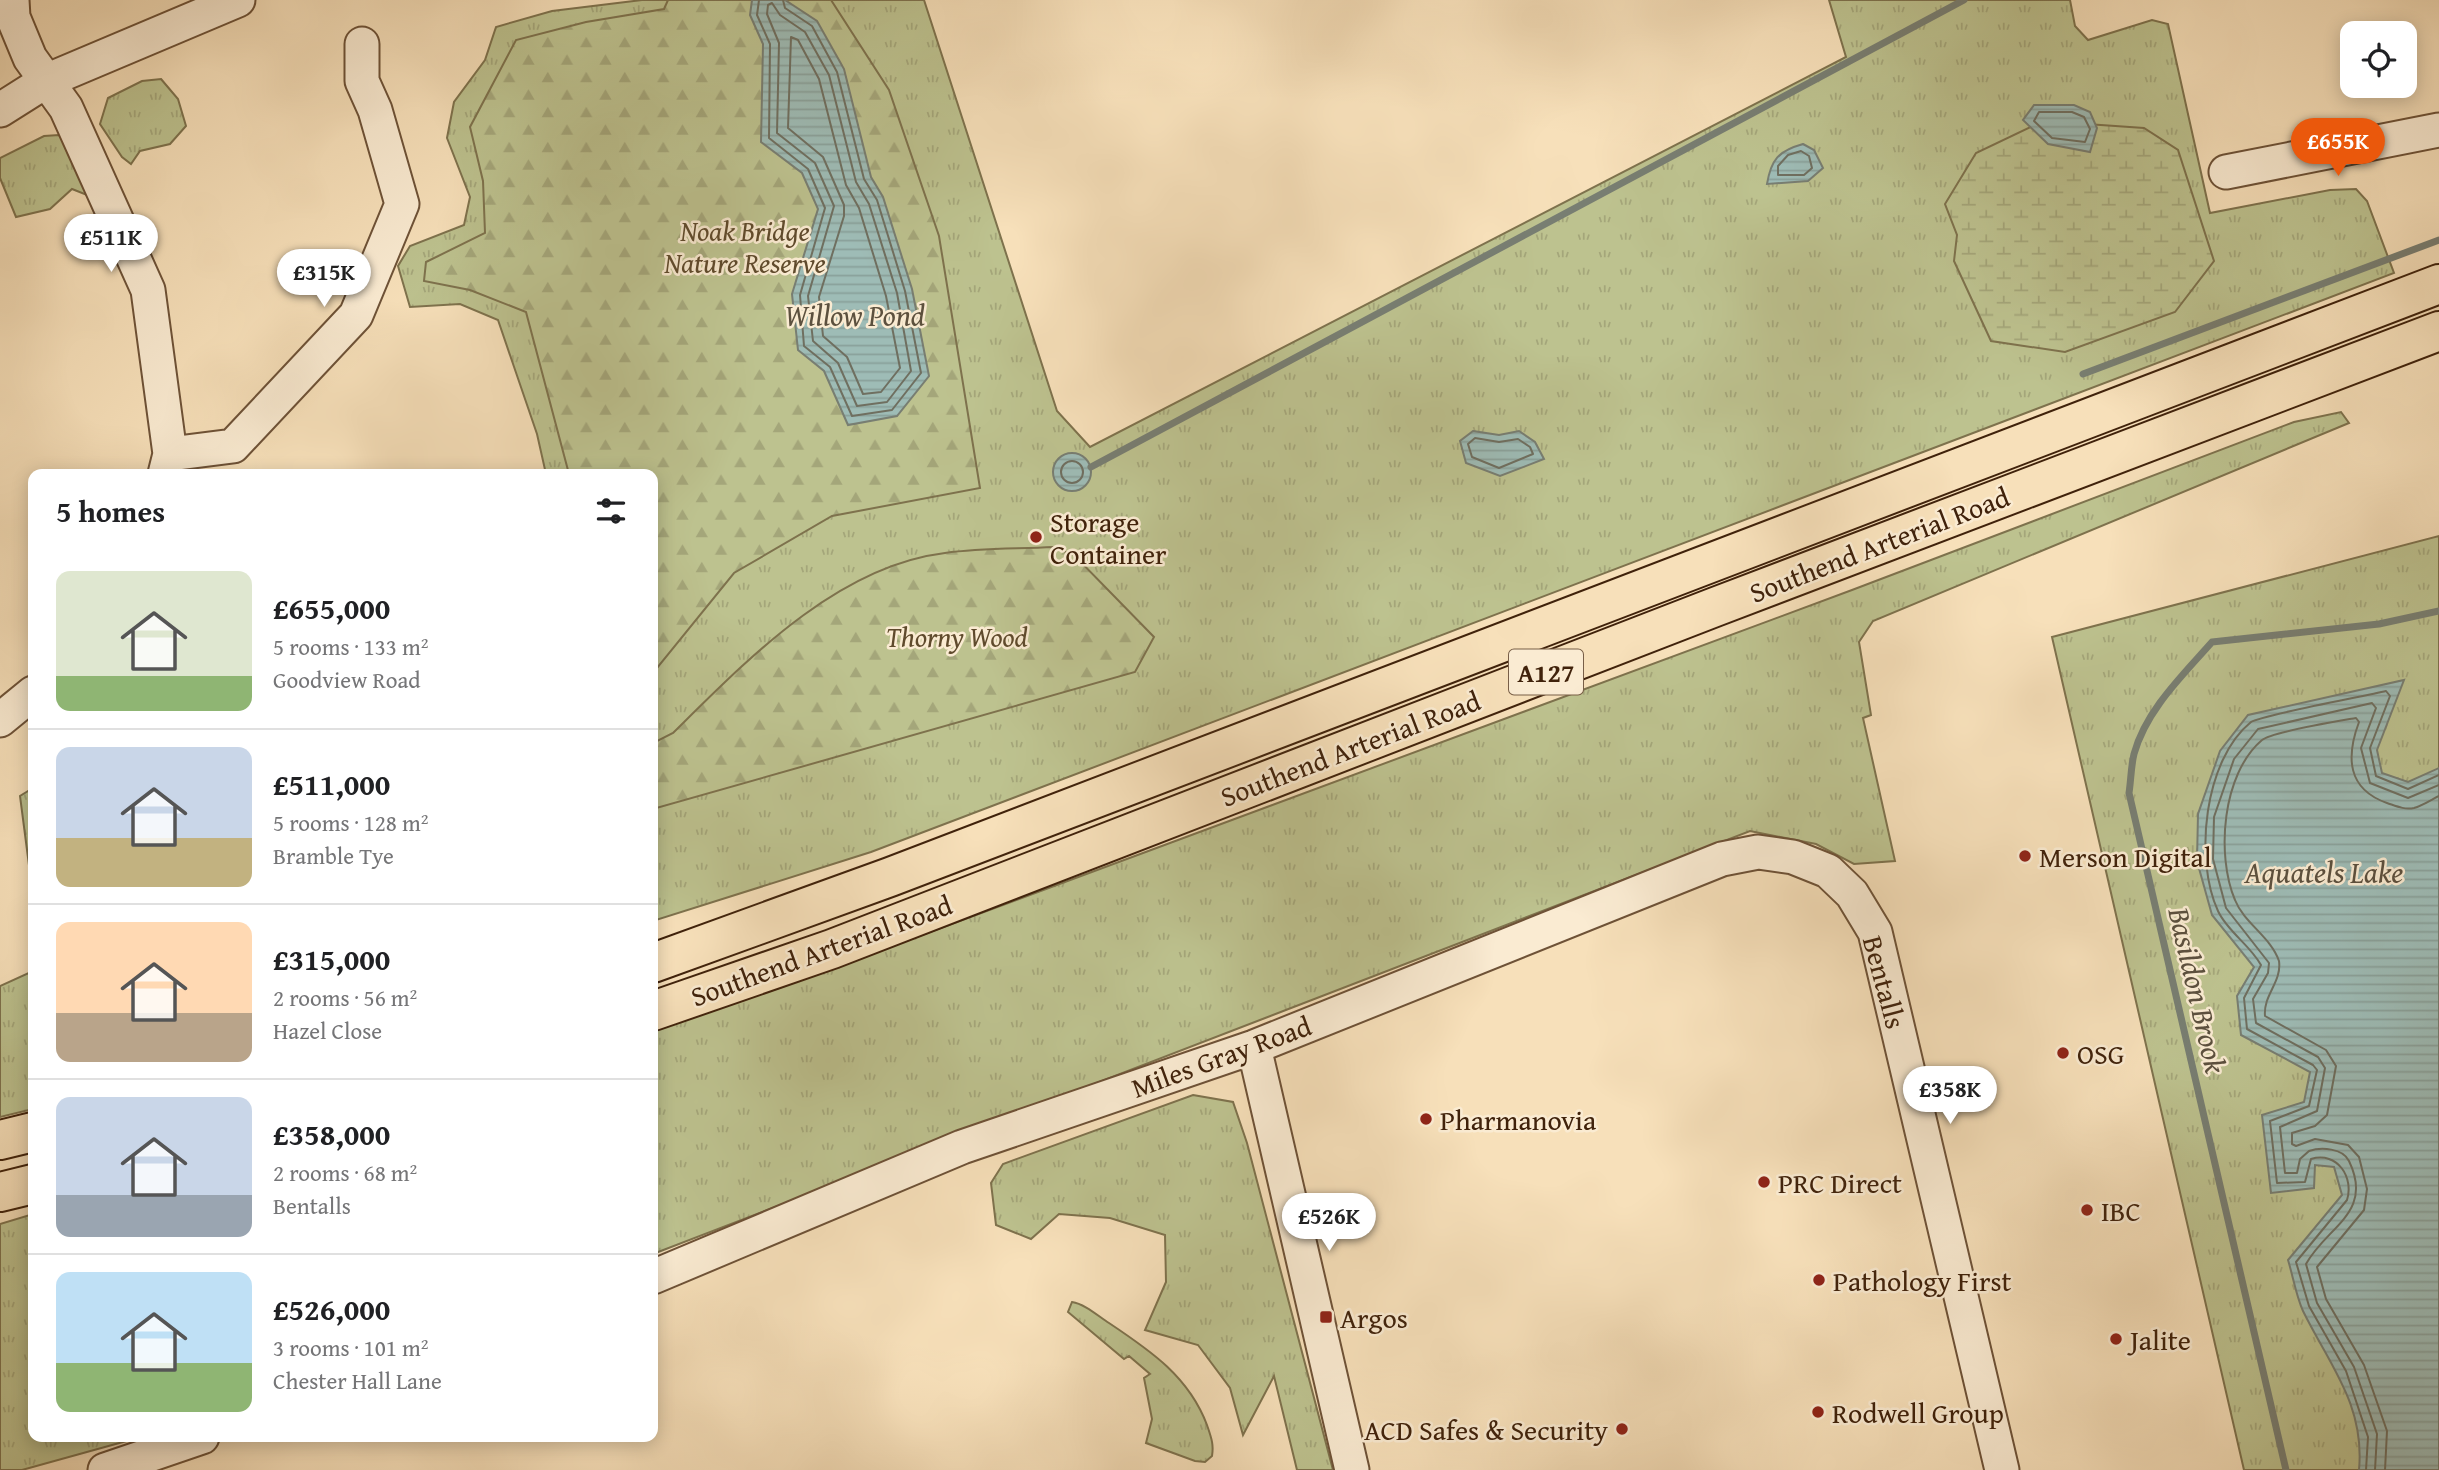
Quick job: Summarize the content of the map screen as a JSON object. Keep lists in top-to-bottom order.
{
  "streets": {
    "highway": ["Southend Arterial Road", "A127"],
    "street": ["Bentalls", "Miles Gray Road"]
  },
  "crossings": [
    ["Bentalls", "Miles Gray Road"]
  ],
  "water": ["Willow Pond", "Aquatels Lake", "Basildon Brook"],
  "parks": ["Noak Bridge Nature Reserve", "Thorny Wood"],
  "places": {
    "other": [
      "Storage Container",
      "Merson Digital",
      "OSG",
      "Pharmanovia",
      "PRC Direct",
      "IBC",
      "Pathology First",
      "Jalite",
      "Rodwell Group",
      "ACD Safes & Security"
    ],
    "transit": ["Argos"]
  },
  "page": {
    "price": [
      "£655K",
      "£511K",
      "£315K",
      "£358K",
      "£526K"
    ],
    "heading": "5 homes",
    "list": [
      {
        "name": "£655,000",
        "note": "5 rooms · 133 m² · Goodview Road"
      },
      {
        "name": "£511,000",
        "note": "5 rooms · 128 m² · Bramble Tye"
      },
      {
        "name": "£315,000",
        "note": "2 rooms · 56 m² · Hazel Close"
      },
      {
        "name": "£358,000",
        "note": "2 rooms · 68 m² · Bentalls"
      },
      {
        "name": "£526,000",
        "note": "3 rooms · 101 m² · Chester Hall Lane"
      }
    ]
  }
}
